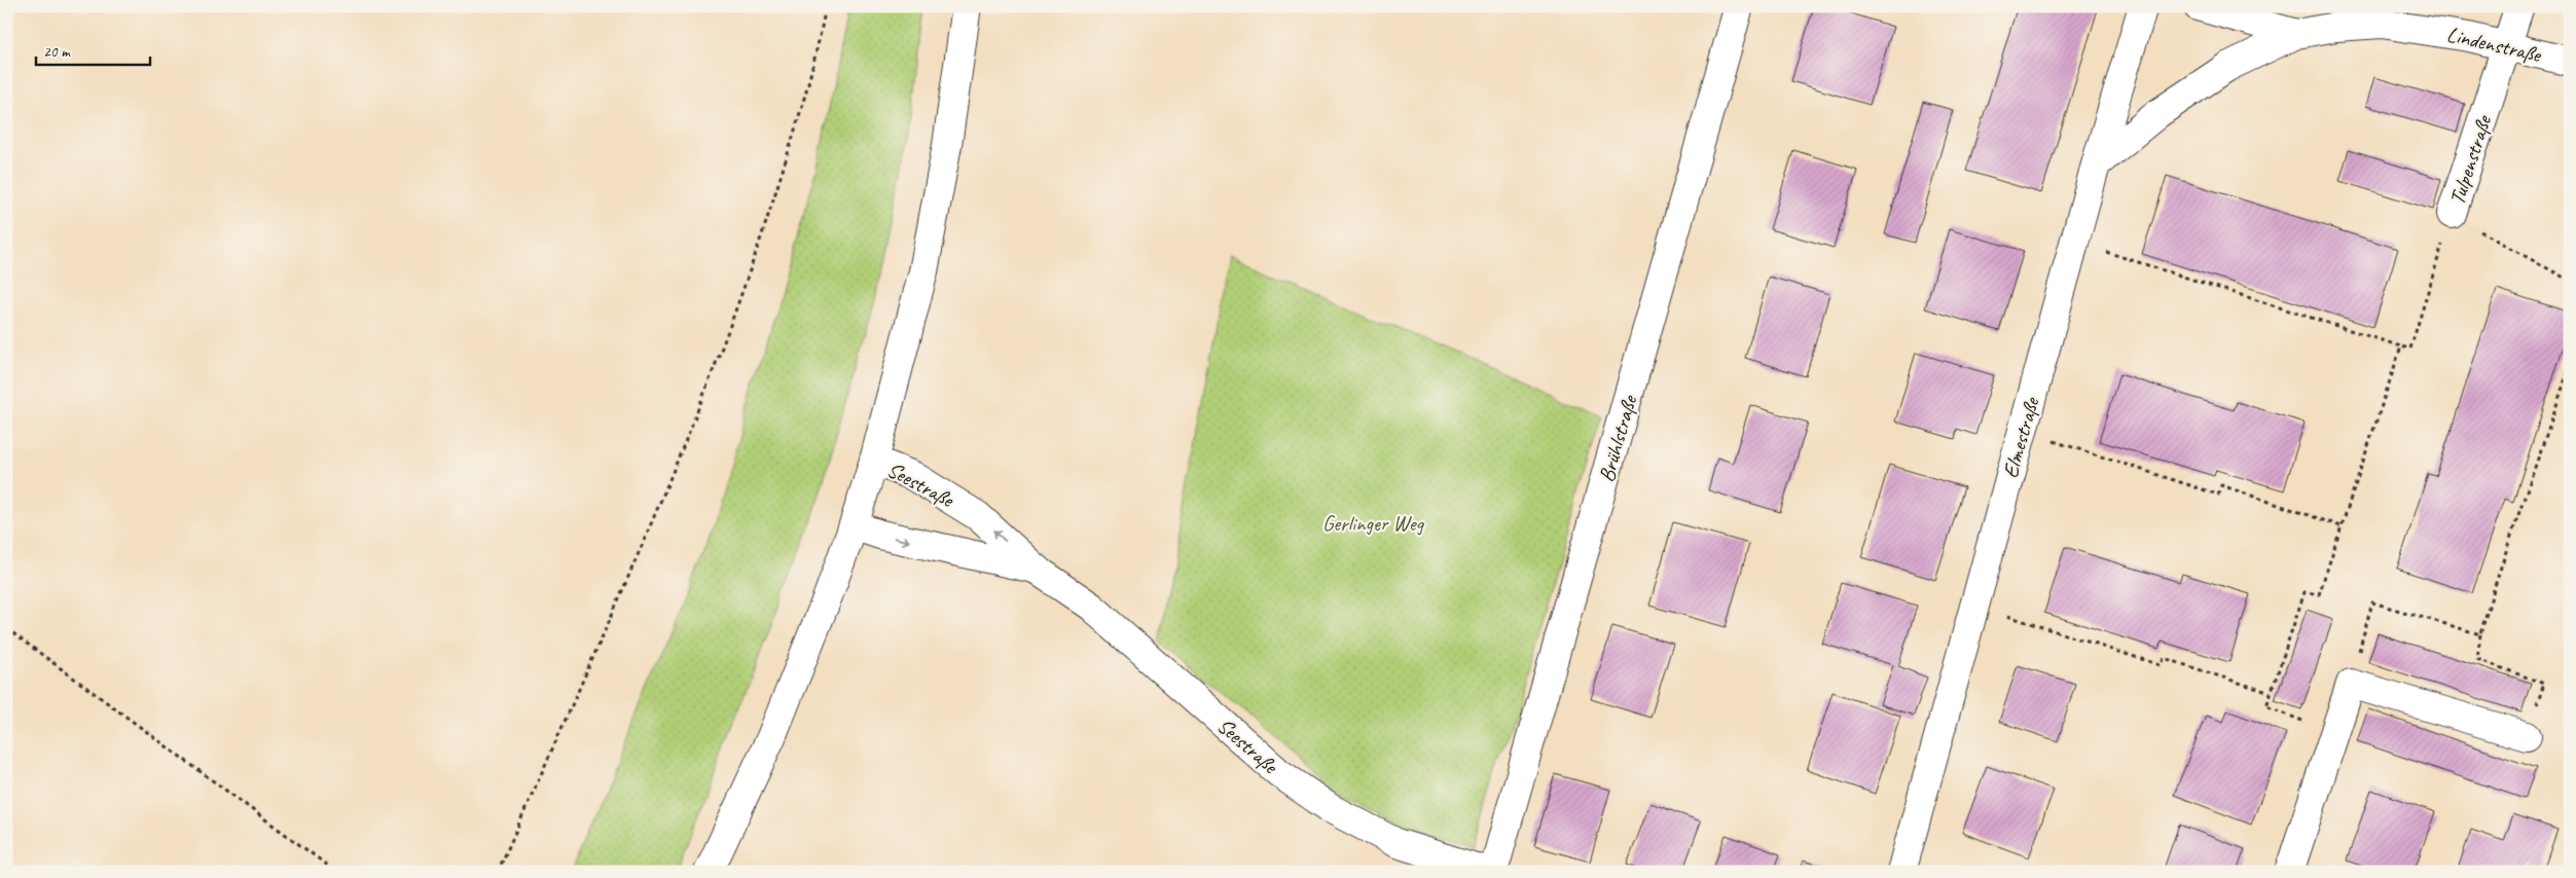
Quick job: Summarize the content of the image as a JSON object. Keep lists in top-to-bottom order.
{
  "streets": {
    "street": [
      "Lindenstraße",
      "Tulpenstraße",
      "Elmestraße",
      "Brühlstraße",
      "Seestraße"
    ]
  },
  "crossings": [
    ["Lindenstraße", "Tulpenstraße"],
    ["Lindenstraße", "Elmestraße"]
  ],
  "parks": ["Gerlinger Weg"],
  "scale_bar": "20 m"
}
